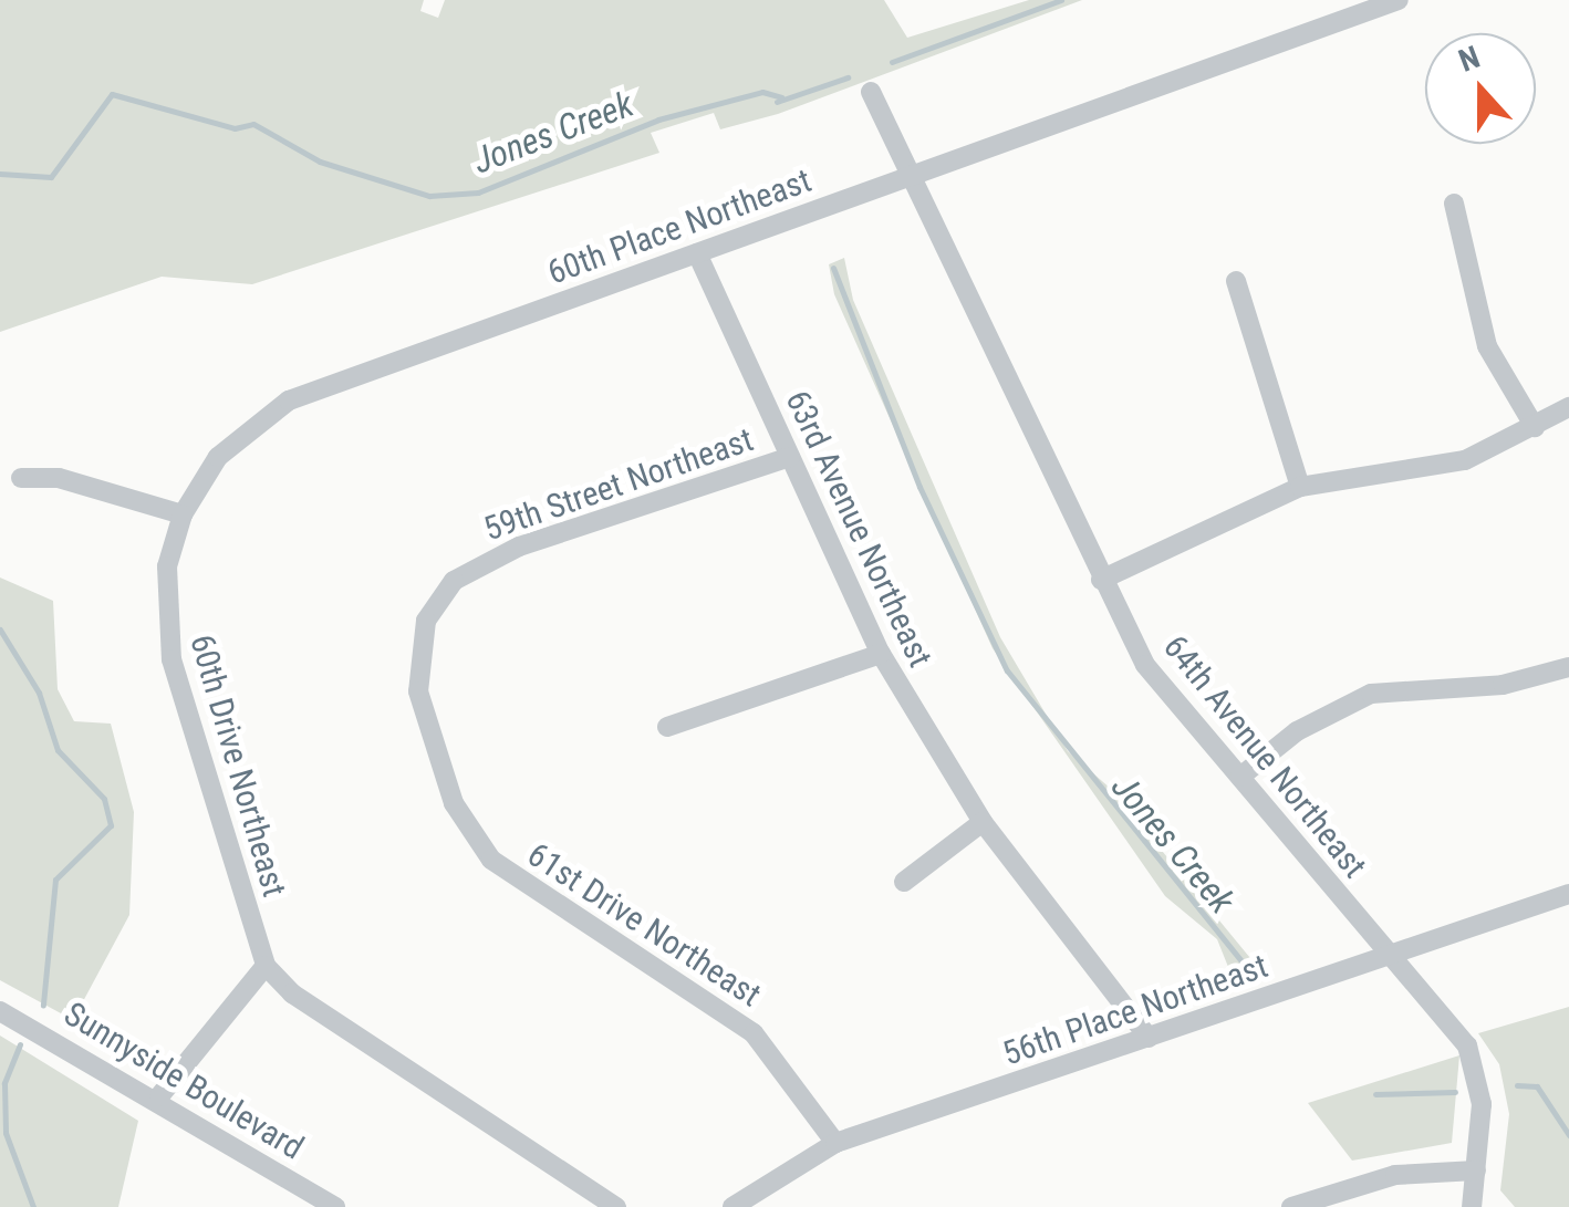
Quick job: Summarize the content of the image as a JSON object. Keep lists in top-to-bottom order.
{
  "streets": {
    "street": [
      "60th Place Northeast",
      "59th Street Northeast",
      "63rd Avenue Northeast",
      "64th Avenue Northeast",
      "60th Drive Northeast",
      "61st Drive Northeast",
      "56th Place Northeast",
      "Sunnyside Boulevard"
    ]
  },
  "crossings": [
    ["60th Place Northeast", "63rd Avenue Northeast"],
    ["60th Place Northeast", "64th Avenue Northeast"],
    ["60th Place Northeast", "60th Drive Northeast"],
    ["59th Street Northeast", "63rd Avenue Northeast"],
    ["59th Street Northeast", "61st Drive Northeast"],
    ["63rd Avenue Northeast", "56th Place Northeast"],
    ["64th Avenue Northeast", "56th Place Northeast"],
    ["61st Drive Northeast", "56th Place Northeast"]
  ],
  "water": ["Jones Creek"],
  "north": "top"
}
